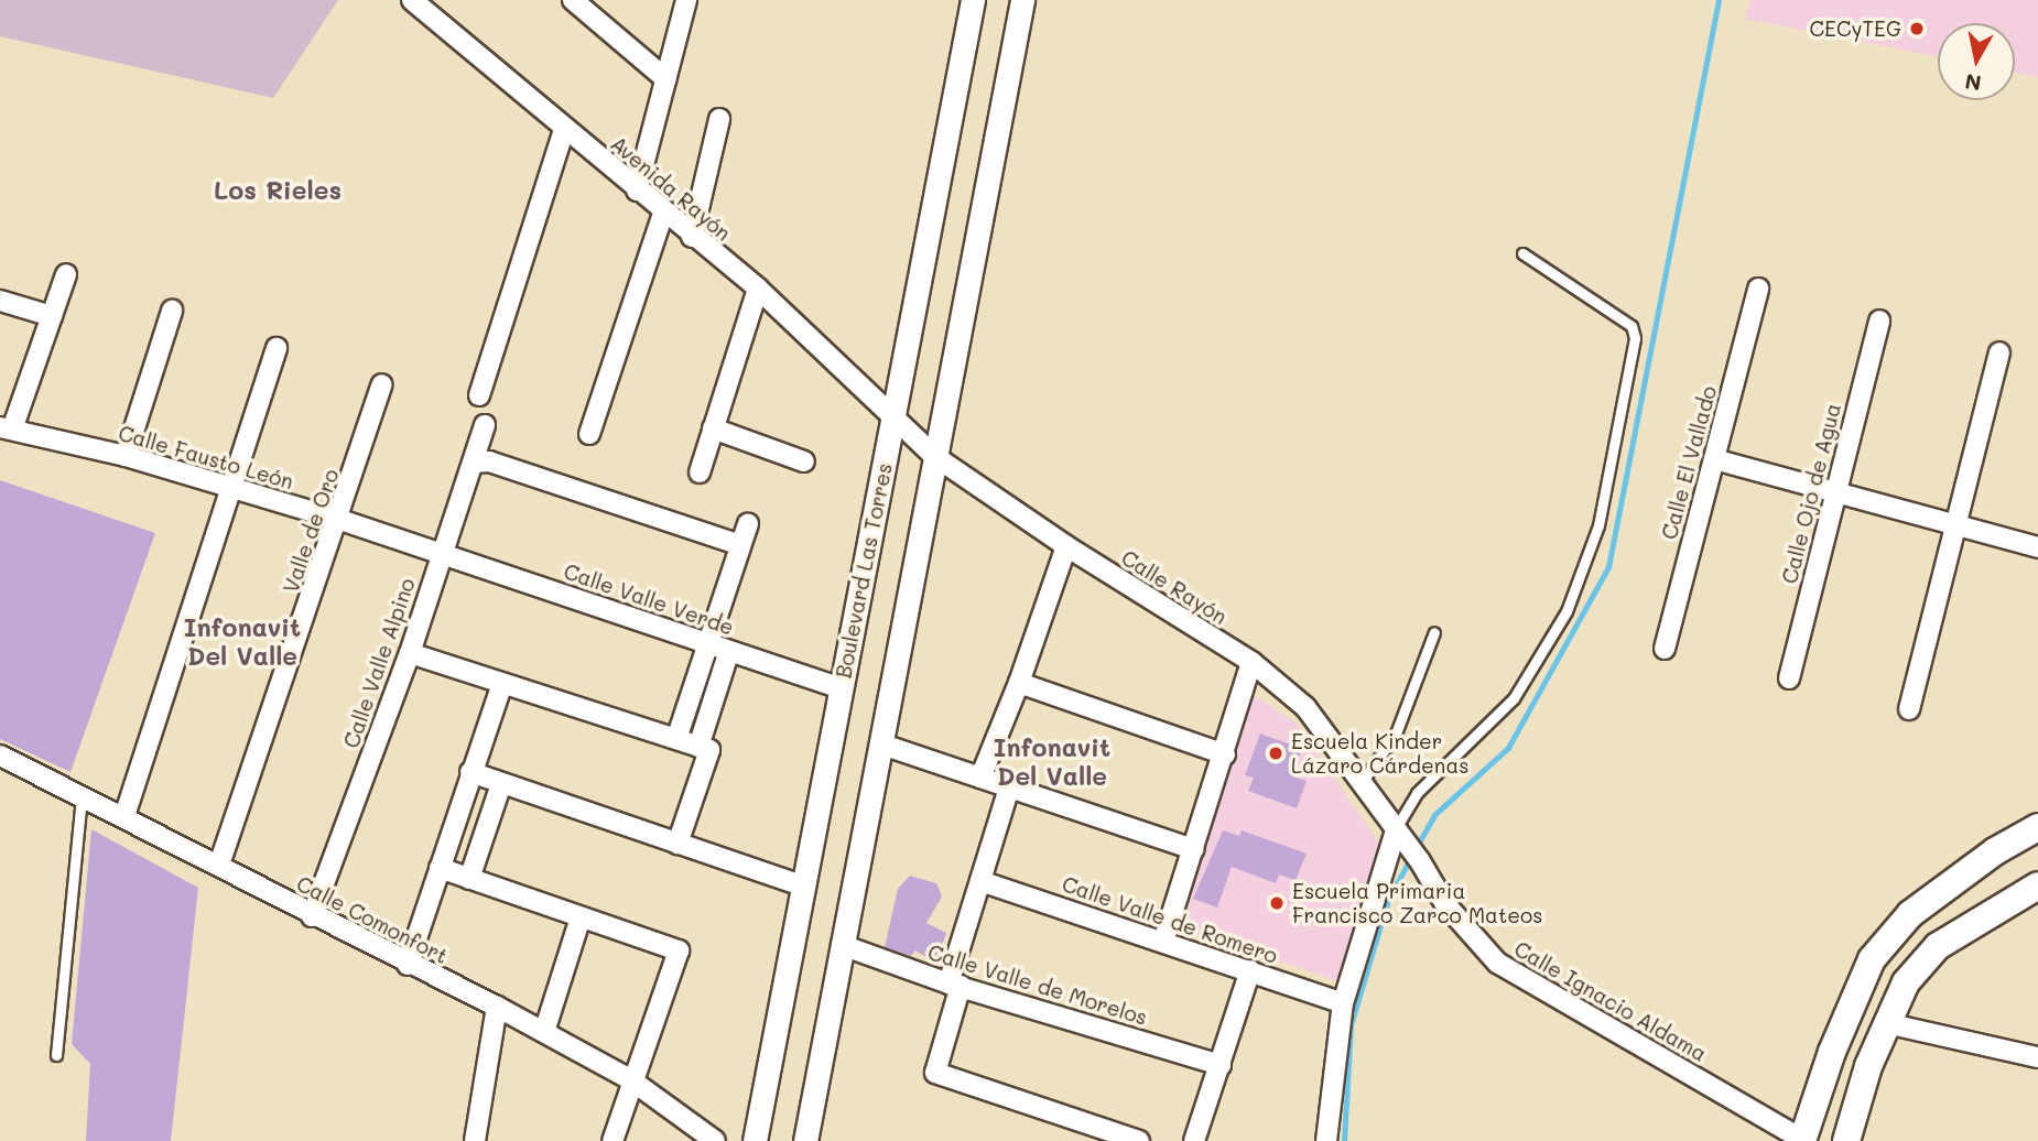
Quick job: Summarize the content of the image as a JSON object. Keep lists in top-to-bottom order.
{
  "streets": {
    "street": [
      "Avenida Rayón",
      "Calle Fausto León",
      "Calle El Vallado",
      "Calle Ojo de Agua",
      "Valle de Oro",
      "Boulevard Las Torres",
      "Calle Rayón",
      "Calle Valle Verde",
      "Calle Valle Alpino",
      "Calle Comonfort",
      "Calle Valle de Romero",
      "Calle Valle de Morelos",
      "Calle Ignacio Aldama"
    ]
  },
  "crossings": [
    ["Avenida Rayón", "Boulevard Las Torres"],
    ["Avenida Rayón", "Calle Rayón"],
    ["Calle Fausto León", "Valle de Oro"],
    ["Calle Fausto León", "Calle Valle Verde"],
    ["Calle Fausto León", "Calle Valle Alpino"],
    ["Valle de Oro", "Calle Comonfort"],
    ["Boulevard Las Torres", "Calle Rayón"],
    ["Boulevard Las Torres", "Calle Valle Verde"],
    ["Calle Rayón", "Calle Ignacio Aldama"],
    ["Calle Valle Verde", "Calle Valle Alpino"],
    ["Calle Valle Alpino", "Calle Comonfort"]
  ],
  "districts": ["Los Rieles", "Infonavit Del Valle", "Infonavit Del Valle"],
  "places": ["CECyTEG", "Escuela Kinder Lázaro Cárdenas", "Escuela Primaria Francisco Zarco Mateos"],
  "north": "bottom"
}
